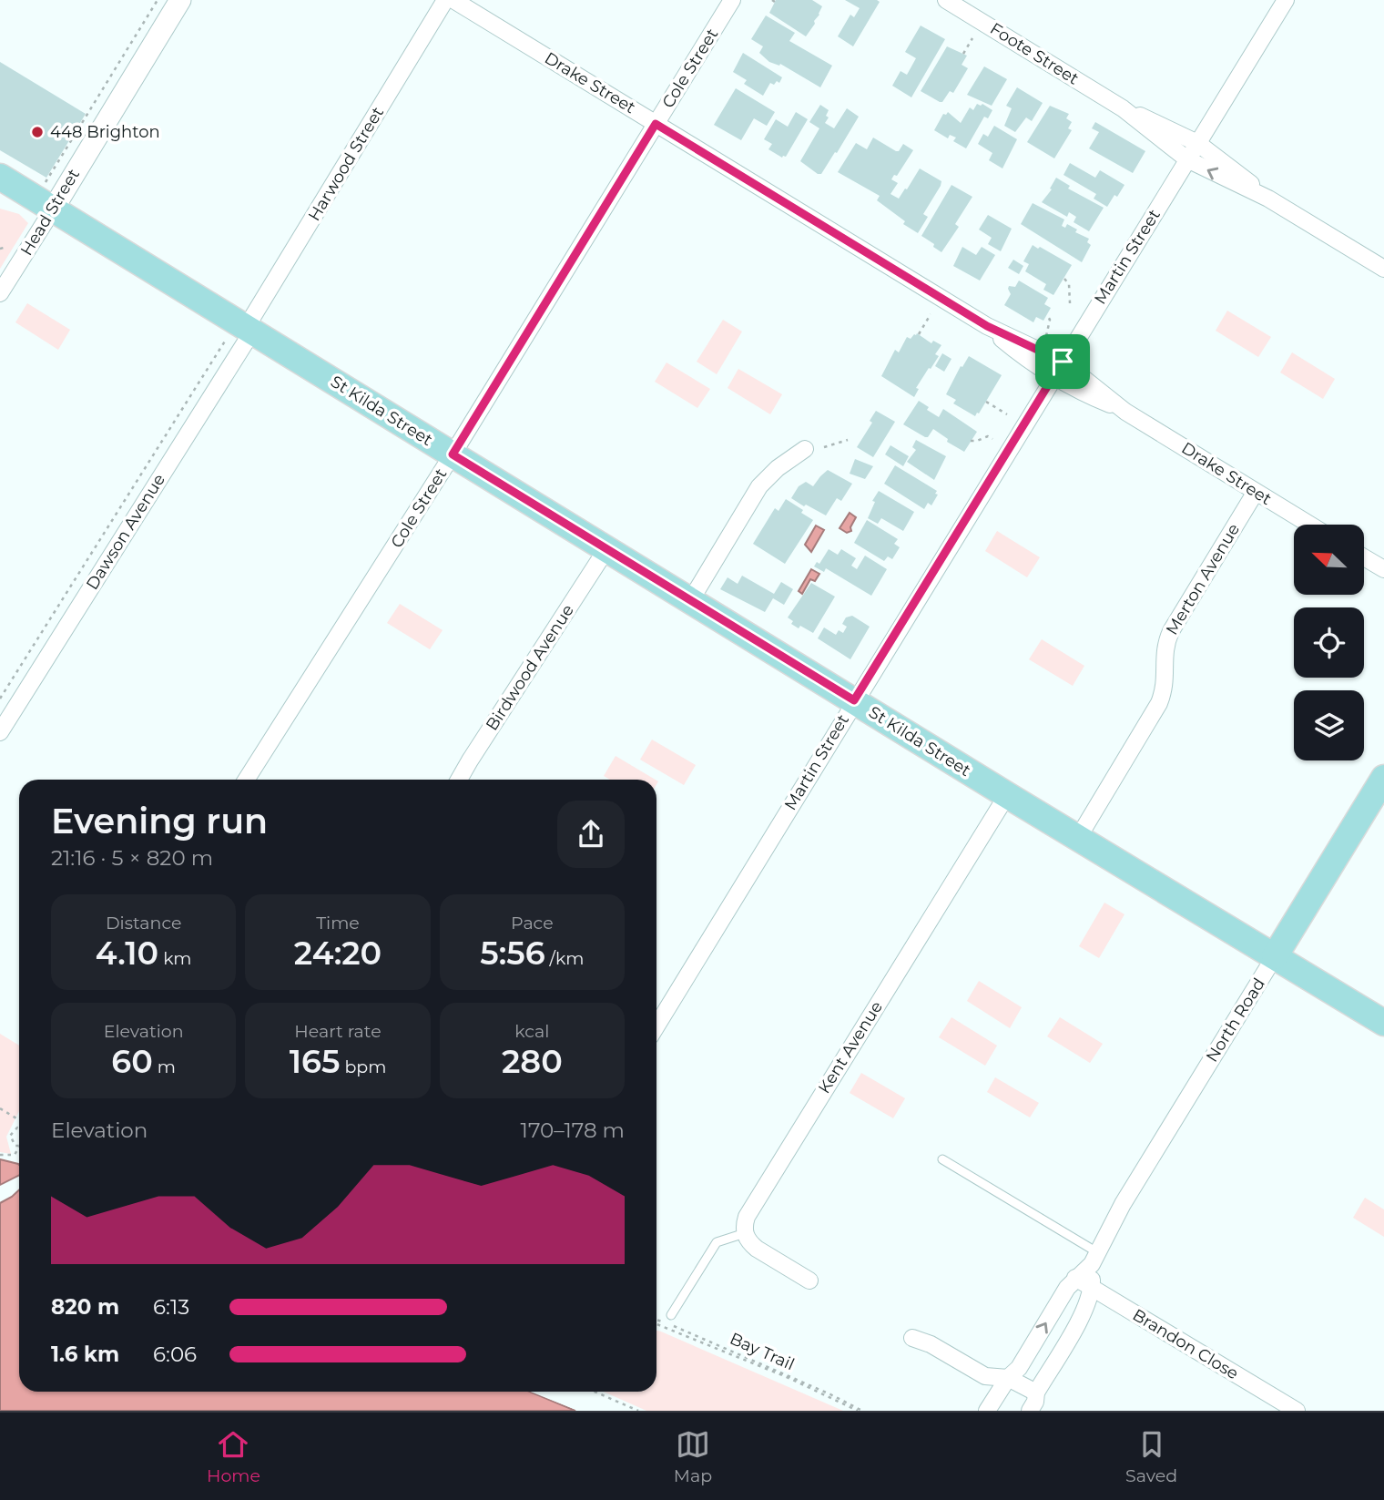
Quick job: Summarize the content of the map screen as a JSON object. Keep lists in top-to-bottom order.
{
  "streets": {
    "main road": ["St Kilda Street", "North Road"],
    "street": [
      "Foote Street",
      "Cole Street",
      "Drake Street",
      "Harwood Street",
      "Head Street",
      "Martin Street",
      "Dawson Avenue",
      "Merton Avenue",
      "Birdwood Avenue",
      "Kent Avenue",
      "Brandon Close"
    ],
    "path": ["Bay Trail"]
  },
  "crossings": [
    ["Foote Street", "Martin Street"],
    ["Cole Street", "Drake Street"],
    ["Cole Street", "St Kilda Street"],
    ["Drake Street", "Martin Street"],
    ["Drake Street", "Merton Avenue"],
    ["Harwood Street", "St Kilda Street"],
    ["Harwood Street", "Dawson Avenue"],
    ["Head Street", "St Kilda Street"],
    ["Martin Street", "St Kilda Street"],
    ["St Kilda Street", "Dawson Avenue"],
    ["St Kilda Street", "Merton Avenue"],
    ["St Kilda Street", "Birdwood Avenue"],
    ["St Kilda Street", "North Road"],
    ["St Kilda Street", "Kent Avenue"],
    ["North Road", "Brandon Close"]
  ],
  "places": ["448 Brighton"],
  "north": "top left",
  "page": {
    "heading": ["Evening run", "21:16 · 5 × 820 m"],
    "stats": [
      ["Distance", "4.10 km"],
      ["Time", "24:20"],
      ["Pace", "5:56 /km"],
      ["Elevation", "60 m"],
      ["Heart rate", "165 bpm"],
      ["kcal", "280"]
    ],
    "chart": ["Elevation", "170–178 m"],
    "list": [
      {
        "name": "820 m",
        "note": "6:13"
      },
      {
        "name": "1.6 km",
        "note": "6:06"
      }
    ],
    "tabs": ["Home", "Map", "Saved"]
  }
}
